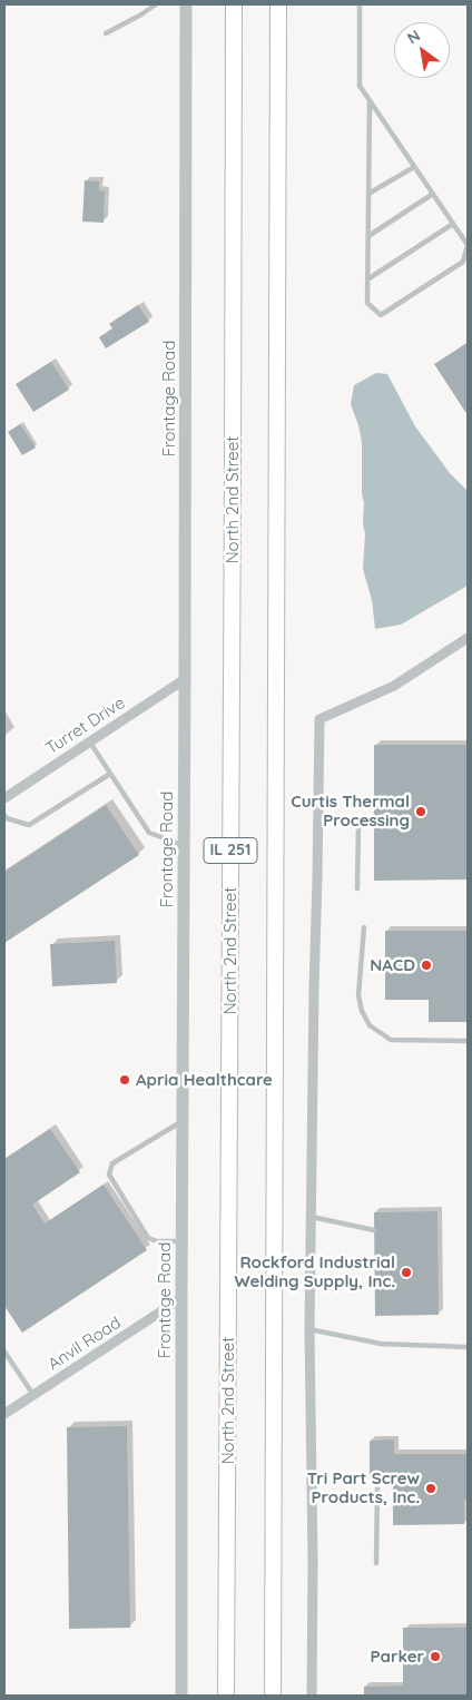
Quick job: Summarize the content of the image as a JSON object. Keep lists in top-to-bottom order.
{
  "streets": {
    "main road": ["North 2nd Street", "IL 251"],
    "street": ["Frontage Road", "Turret Drive", "Anvil Road"]
  },
  "crossings": [
    ["Frontage Road", "Turret Drive"],
    ["Frontage Road", "Anvil Road"]
  ],
  "places": [
    "Curtis Thermal Processing",
    "NACD",
    "Apria Healthcare",
    "Rockford Industrial Welding Supply, Inc.",
    "Tri Part Screw Products, Inc.",
    "Parker"
  ],
  "north": "top left"
}
